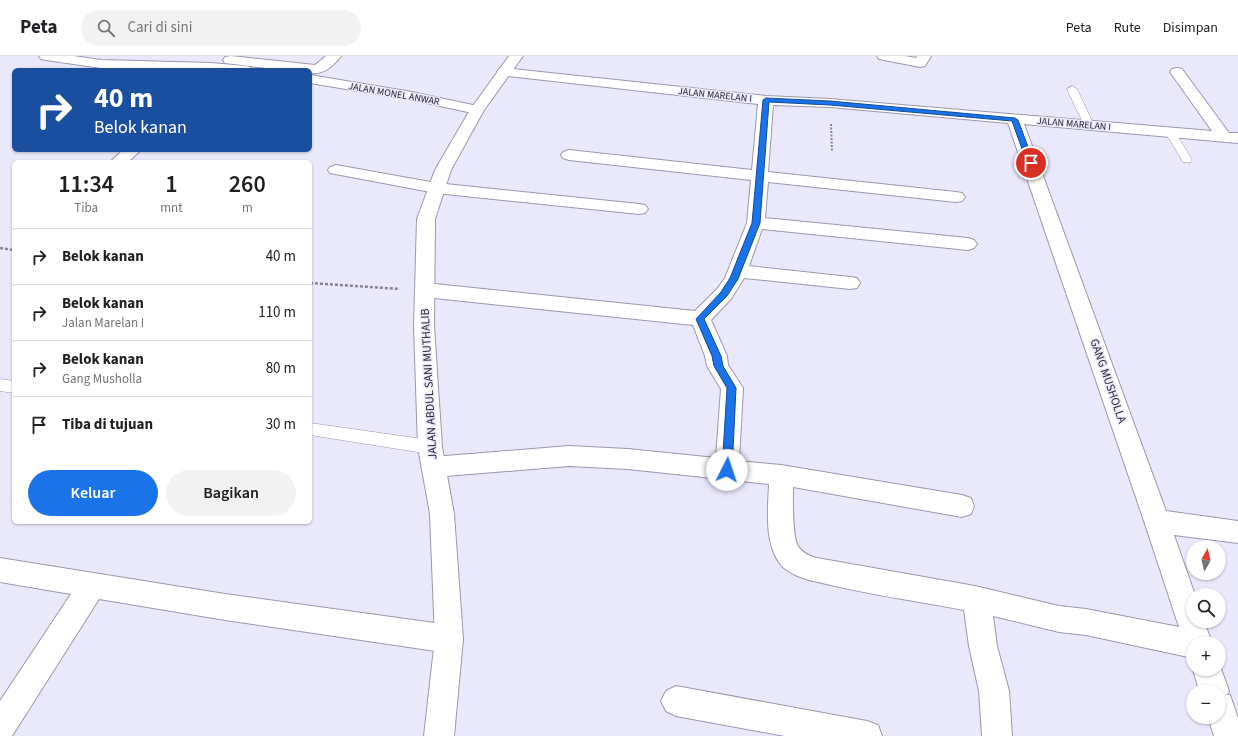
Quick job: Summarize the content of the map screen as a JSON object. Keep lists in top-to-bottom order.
{
  "streets": {
    "street": [
      "JALAN MONEL ANWAR",
      "JALAN MARELAN I",
      "GANG MUSHOLLA",
      "JALAN ABDUL SANI MUTHALIB"
    ]
  },
  "crossings": [
    ["JALAN MONEL ANWAR", "JALAN ABDUL SANI MUTHALIB"],
    ["JALAN MARELAN I", "GANG MUSHOLLA"],
    ["JALAN MARELAN I", "JALAN ABDUL SANI MUTHALIB"]
  ],
  "north": "top",
  "page": {
    "header": "Peta",
    "search": "Cari di sini",
    "nav": ["Peta", "Rute", "Disimpan"],
    "turn": ["40 m", "Belok kanan"],
    "eta": [
      "11:34",
      "Tiba",
      "1",
      "mnt",
      "260",
      "m"
    ],
    "list": [
      {
        "name": "Belok kanan",
        "value": "40 m"
      },
      {
        "name": "Belok kanan",
        "note": "Jalan Marelan I",
        "value": "110 m"
      },
      {
        "name": "Belok kanan",
        "note": "Gang Musholla",
        "value": "80 m"
      },
      {
        "name": "Tiba di tujuan",
        "value": "30 m"
      }
    ],
    "buttons": ["Keluar", "Bagikan"],
    "map_buttons": ["+", "−"]
  }
}
